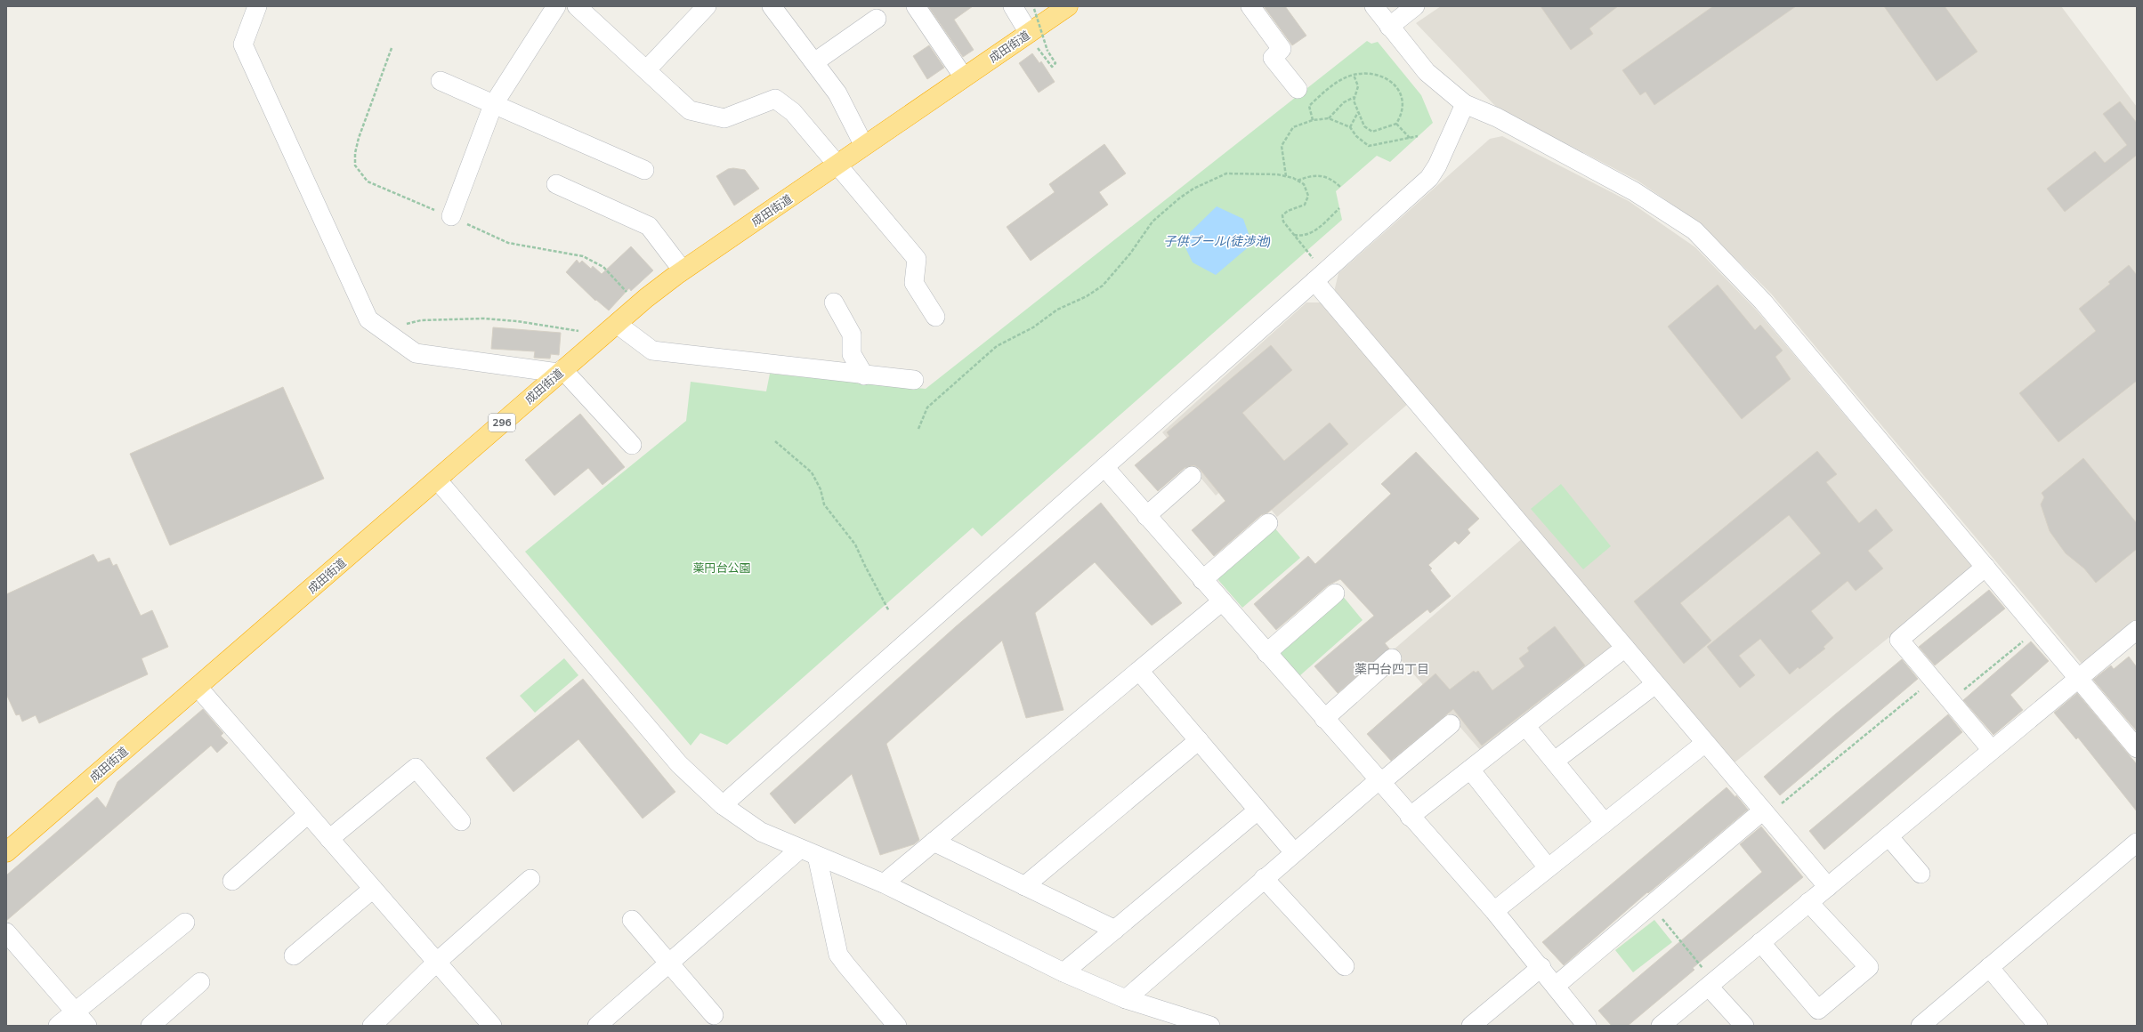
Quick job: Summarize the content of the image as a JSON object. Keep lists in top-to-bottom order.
{
  "streets": {
    "highway": ["成田街道", "296"]
  },
  "districts": ["薬円台四丁目"],
  "water": ["子供プール(徒渉池)"],
  "parks": ["薬円台公園"]
}
